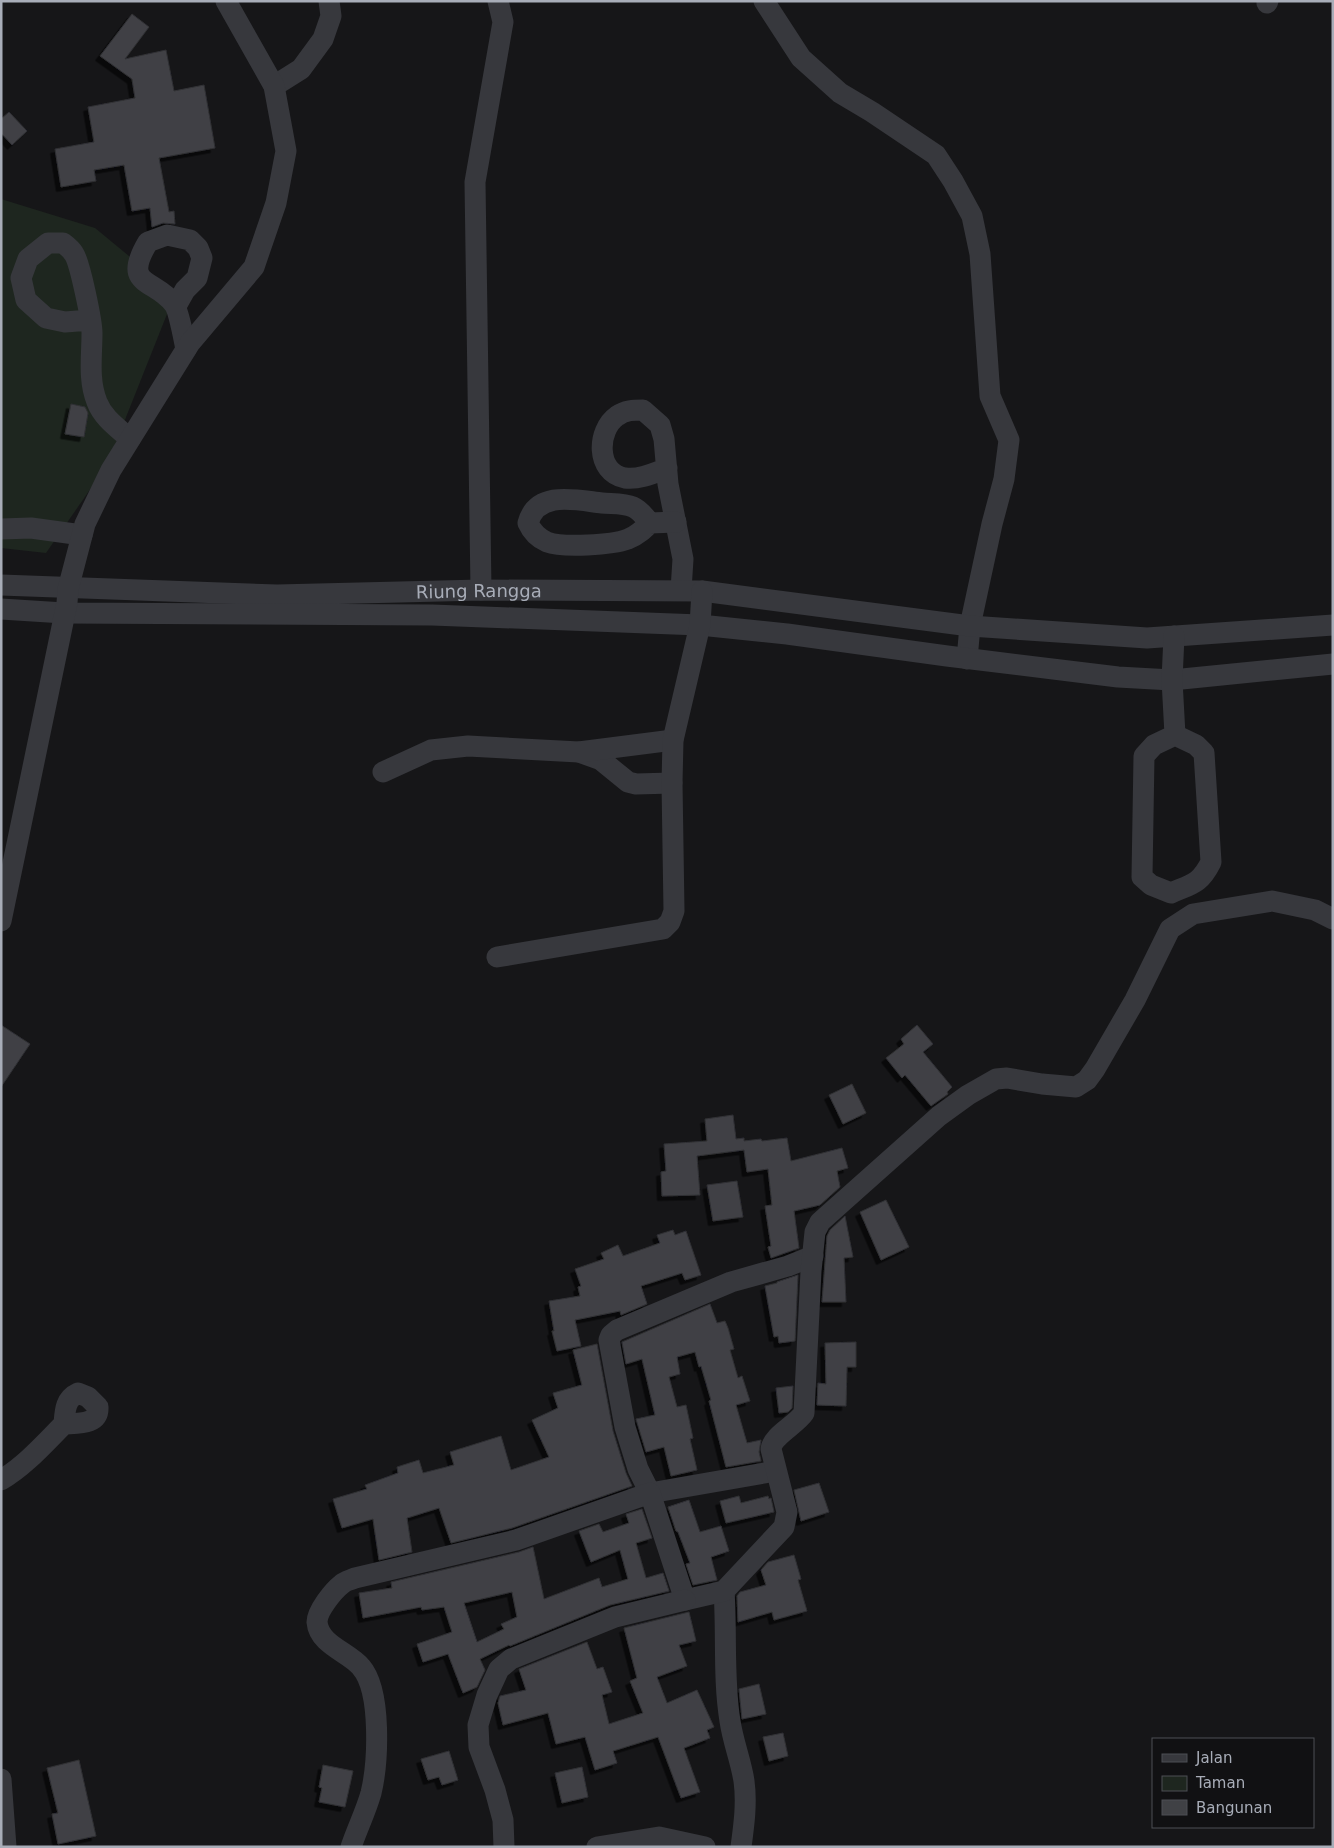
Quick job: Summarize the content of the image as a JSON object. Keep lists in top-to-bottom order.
{
  "streets": {
    "street": ["Riung Rangga"]
  },
  "legend": ["Jalan", "Taman", "Bangunan"]
}
